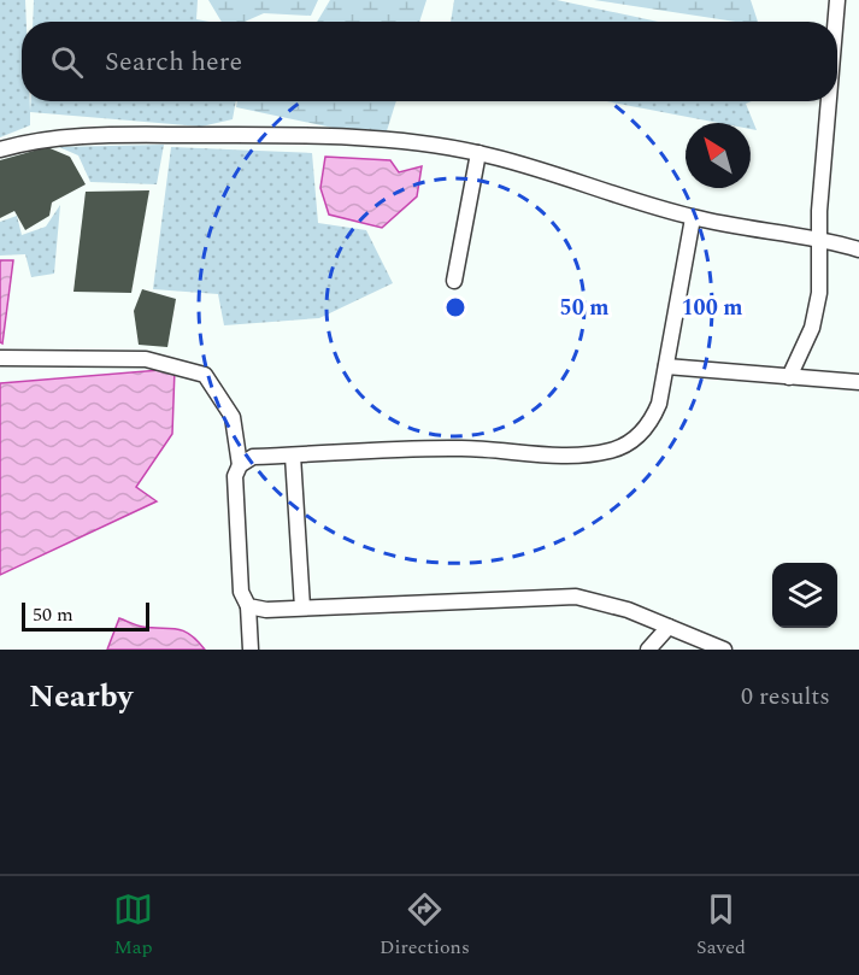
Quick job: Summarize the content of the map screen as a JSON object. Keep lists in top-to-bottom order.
{
  "scale_bar": "50 m",
  "north": "top left",
  "page": {
    "search": "Search here",
    "scale": "50 m",
    "heading": ["Nearby", "0 results"],
    "nav": ["Map", "Directions", "Saved"]
  },
  "rings": ["50 m", "100 m"]
}
